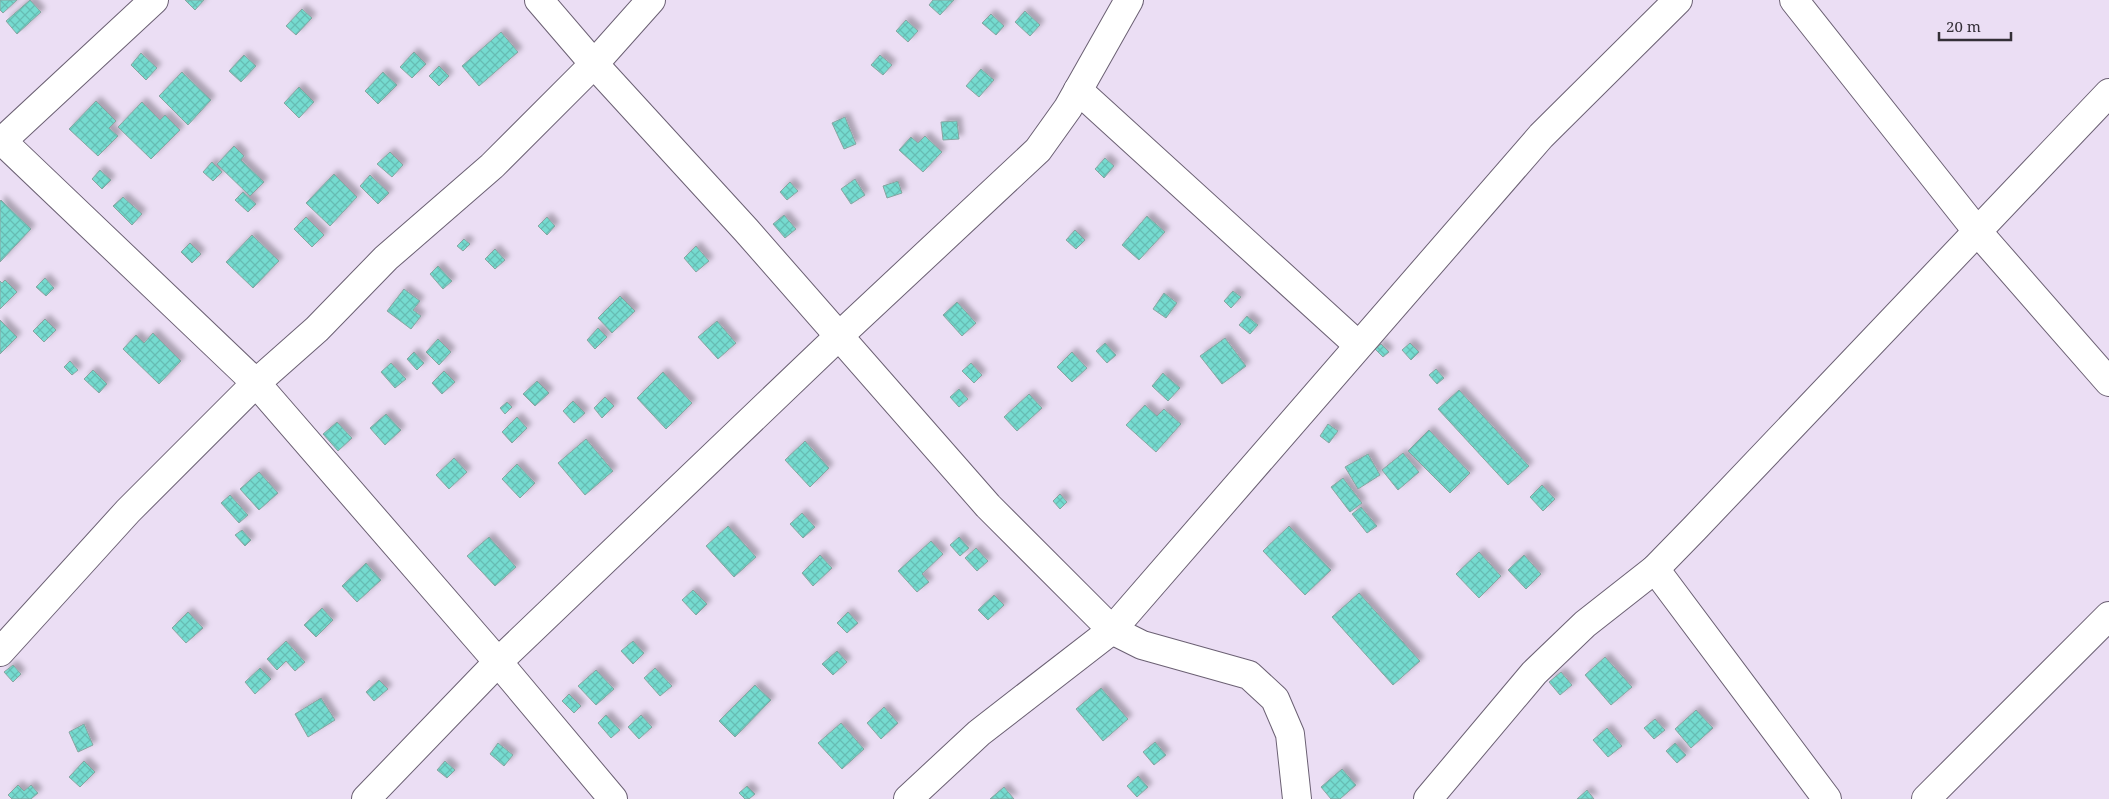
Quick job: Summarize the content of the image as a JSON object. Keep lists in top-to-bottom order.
{
  "scale_bar": "20 m"
}
